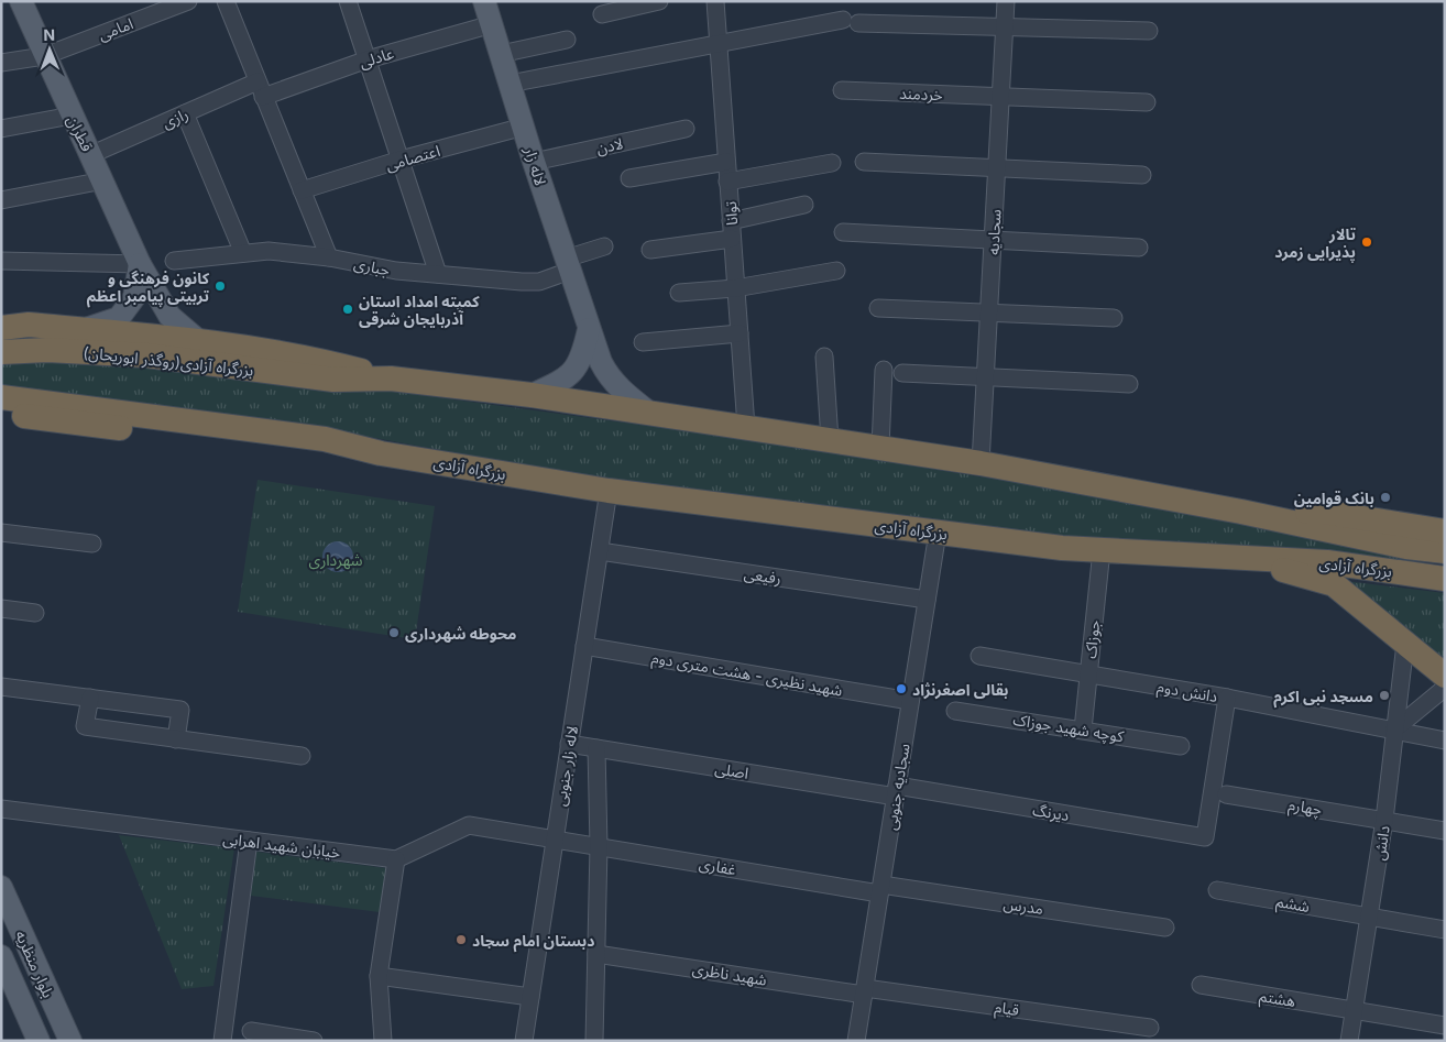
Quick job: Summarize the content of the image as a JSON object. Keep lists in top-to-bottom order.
{
  "streets": {
    "highway": ["بزرگراه آزادی(روگذر ابوریحان)", "بزرگراه آزادی"],
    "main road": ["قطران", "لاله زار", "بلوار منظریه"],
    "street": [
      "امامی",
      "عادلی",
      "خردمند",
      "رازی",
      "لادن",
      "اعتصامی",
      "توانا",
      "سجادیه",
      "جباری",
      "رفیعی",
      "جوزاک",
      "شهید نظیری - هشت متری دوم",
      "دانش دوم",
      "کوچه شهید جوزاک",
      "لاله زار جنوبی",
      "اصلی",
      "سجادیه جنوبی",
      "چهارم",
      "دیرنگ",
      "دانش",
      "خیابان شهید اهرابی",
      "غفاری",
      "ششم",
      "مدرس",
      "شهید ناظری",
      "هشتم",
      "قیام"
    ]
  },
  "crossings": [
    ["امامی", "قطران"],
    ["عادلی", "رازی"],
    ["عادلی", "لاله زار"],
    ["خردمند", "سجادیه"],
    ["رازی", "قطران"],
    ["قطران", "بزرگراه آزادی"],
    ["لادن", "لاله زار"],
    ["اعتصامی", "لاله زار"],
    ["لاله زار", "جباری"],
    ["لاله زار", "بزرگراه آزادی"],
    ["توانا", "بزرگراه آزادی"],
    ["سجادیه", "بزرگراه آزادی"],
    ["بزرگراه آزادی(روگذر ابوریحان)", "بزرگراه آزادی"],
    ["بزرگراه آزادی", "جوزاک"],
    ["بزرگراه آزادی", "لاله زار جنوبی"],
    ["بزرگراه آزادی", "سجادیه جنوبی"],
    ["رفیعی", "لاله زار جنوبی"],
    ["رفیعی", "سجادیه جنوبی"],
    ["جوزاک", "دانش دوم"],
    ["جوزاک", "کوچه شهید جوزاک"],
    ["شهید نظیری - هشت متری دوم", "لاله زار جنوبی"],
    ["شهید نظیری - هشت متری دوم", "سجادیه جنوبی"],
    ["دانش دوم", "دیرنگ"],
    ["دانش دوم", "دانش"],
    ["لاله زار جنوبی", "اصلی"],
    ["لاله زار جنوبی", "غفاری"],
    ["اصلی", "سجادیه جنوبی"],
    ["اصلی", "دیرنگ"],
    ["سجادیه جنوبی", "دیرنگ"],
    ["سجادیه جنوبی", "غفاری"],
    ["سجادیه جنوبی", "مدرس"],
    ["سجادیه جنوبی", "شهید ناظری"],
    ["سجادیه جنوبی", "قیام"],
    ["چهارم", "دانش"],
    ["دانش", "ششم"],
    ["دانش", "هشتم"],
    ["غفاری", "مدرس"],
    ["شهید ناظری", "قیام"]
  ],
  "parks": ["شهرداری"],
  "places": [
    "تالار پذیرایی زمرد",
    "کانون فرهنگی و تربیتی پیامبر اعظم",
    "کمیته امداد استان آذربایجان شرقی",
    "بانک قوامین",
    "محوطه شهرداری",
    "بقالی اصغرنژاد",
    "مسجد نبی اکرم",
    "دبستان امام سجاد"
  ],
  "north": "top"
}
